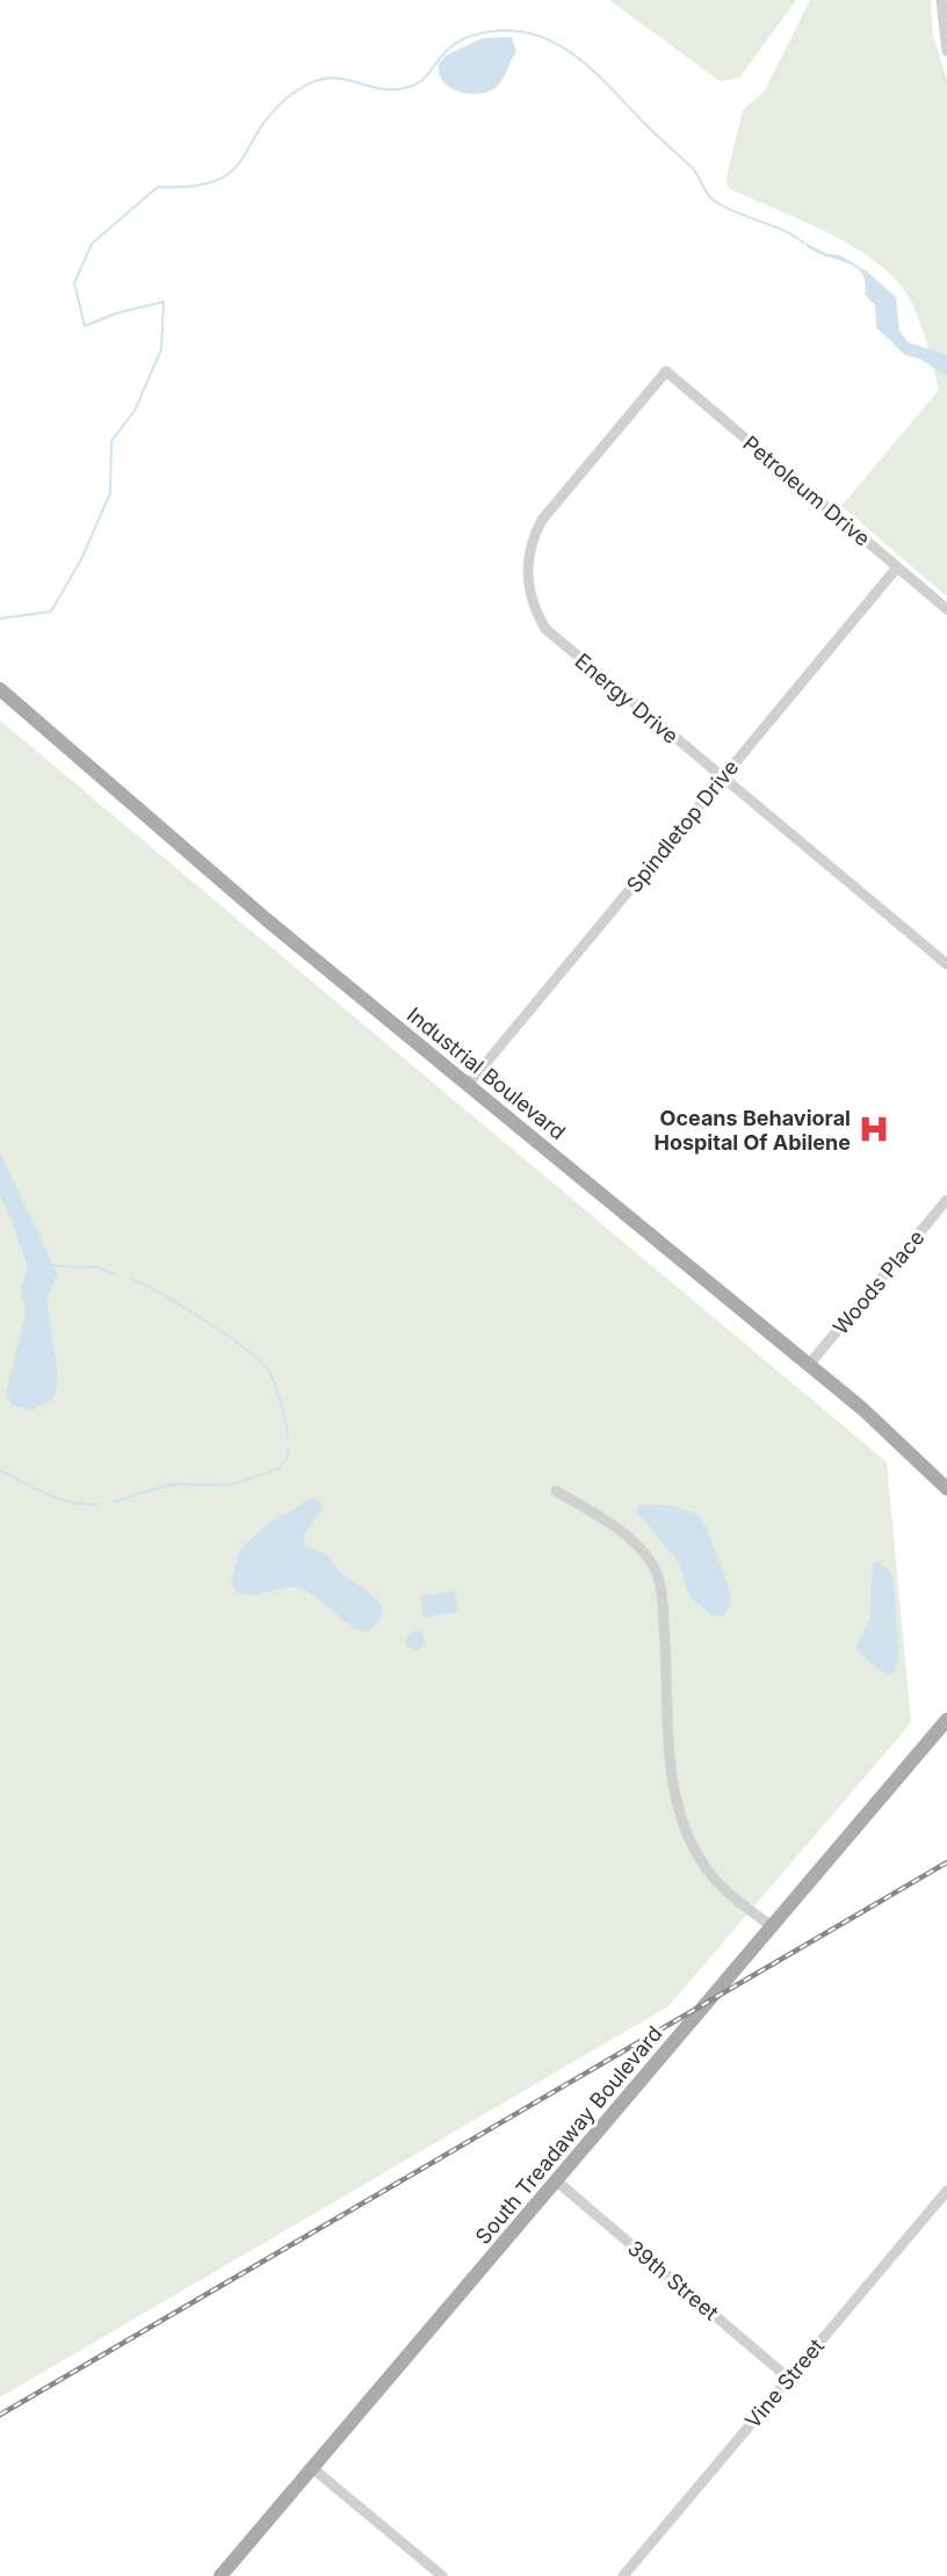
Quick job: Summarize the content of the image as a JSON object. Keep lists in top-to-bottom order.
{
  "streets": {
    "main road": ["Industrial Boulevard", "South Treadaway Boulevard"],
    "street": [
      "Petroleum Drive",
      "Energy Drive",
      "Spindletop Drive",
      "Woods Place",
      "39th Street",
      "Vine Street"
    ]
  },
  "crossings": [
    ["Petroleum Drive", "Energy Drive"],
    ["Petroleum Drive", "Spindletop Drive"],
    ["Energy Drive", "Spindletop Drive"],
    ["Spindletop Drive", "Industrial Boulevard"],
    ["Industrial Boulevard", "Woods Place"],
    ["South Treadaway Boulevard", "39th Street"],
    ["39th Street", "Vine Street"]
  ],
  "places": {
    "hospital": ["Oceans Behavioral Hospital Of Abilene"]
  }
}
